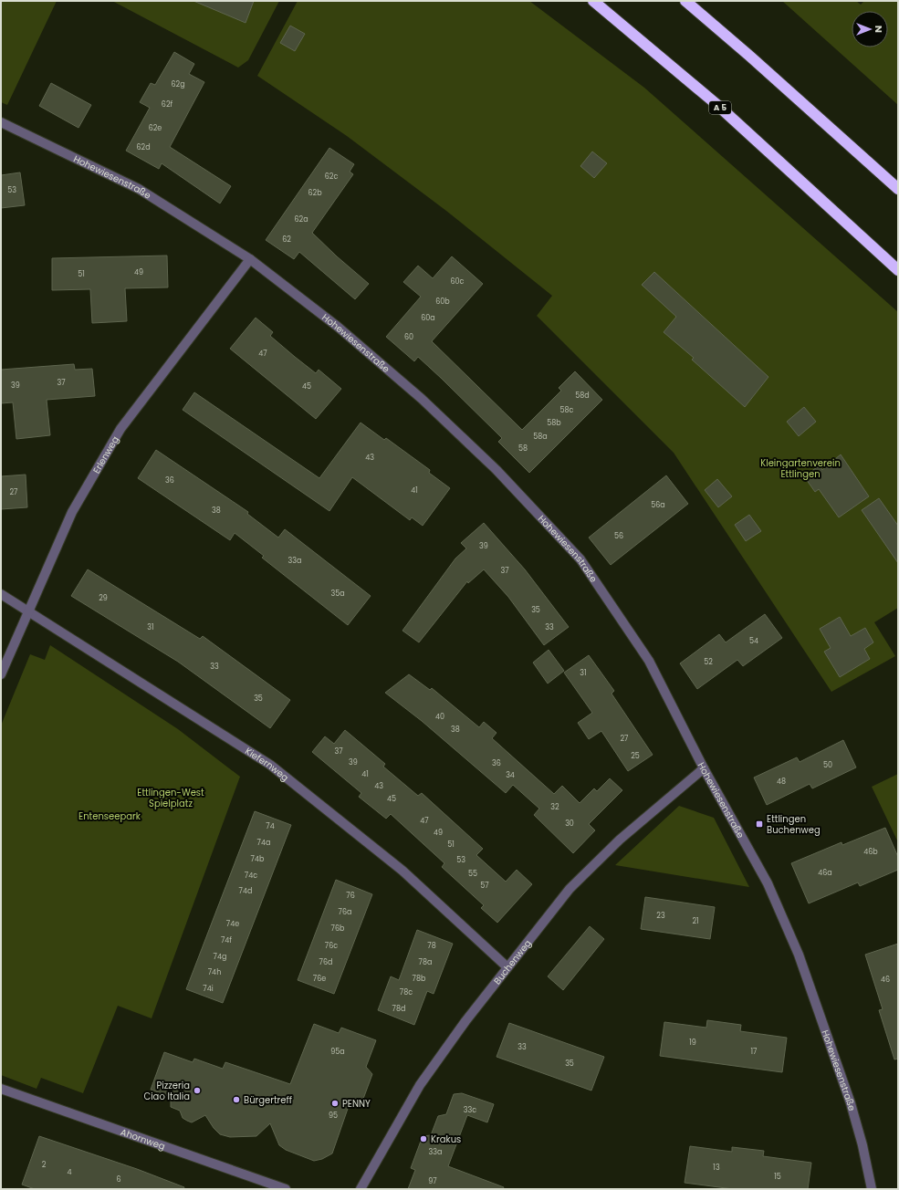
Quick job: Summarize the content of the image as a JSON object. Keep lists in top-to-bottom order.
{
  "streets": {
    "highway": ["A 5"],
    "street": [
      "Hohewiesenstraße",
      "Erlenweg",
      "Kiefernweg",
      "Buchenweg",
      "Ahornweg"
    ]
  },
  "crossings": [
    ["Hohewiesenstraße", "Erlenweg"],
    ["Hohewiesenstraße", "Buchenweg"],
    ["Erlenweg", "Kiefernweg"],
    ["Kiefernweg", "Buchenweg"]
  ],
  "parks": ["Kleingartenverein Ettlingen", "Ettlingen-West Spielplatz", "Entenseepark"],
  "places": {
    "transit": ["Ettlingen Buchenweg"],
    "other": [
      "Pizzeria Ciao Italia",
      "Bürgertreff",
      "PENNY",
      "Krakus"
    ]
  },
  "house_numbers": [
    "62g",
    "62f",
    "62e",
    "62d",
    "62c",
    "53",
    "62b",
    "62a",
    "62",
    "49",
    "51",
    "60c",
    "60b",
    "60a",
    "60",
    "47",
    "37",
    "39",
    "45",
    "58d",
    "58c",
    "58b",
    "58a",
    "58",
    "43",
    "36",
    "41",
    "27",
    "56a",
    "38",
    "56",
    "39",
    "33a",
    "37",
    "35a",
    "29",
    "35",
    "31",
    "33",
    "54",
    "52",
    "33",
    "31",
    "35",
    "40",
    "38",
    "27",
    "37",
    "25",
    "39",
    "36",
    "50",
    "41",
    "34",
    "48",
    "43",
    "45",
    "32",
    "47",
    "30",
    "74",
    "49",
    "74a",
    "51",
    "46b",
    "74b",
    "53",
    "46a",
    "55",
    "74c",
    "57",
    "74d",
    "76",
    "76a",
    "23",
    "21",
    "74e",
    "76b",
    "74f",
    "76c",
    "78",
    "74g",
    "76d",
    "78a",
    "74h",
    "76e",
    "78b",
    "46",
    "74i",
    "78c",
    "78d",
    "19",
    "33",
    "95a",
    "17",
    "35",
    "33c",
    "95",
    "33a",
    "2",
    "13",
    "4",
    "15",
    "6",
    "97"
  ],
  "north": "right"
}
